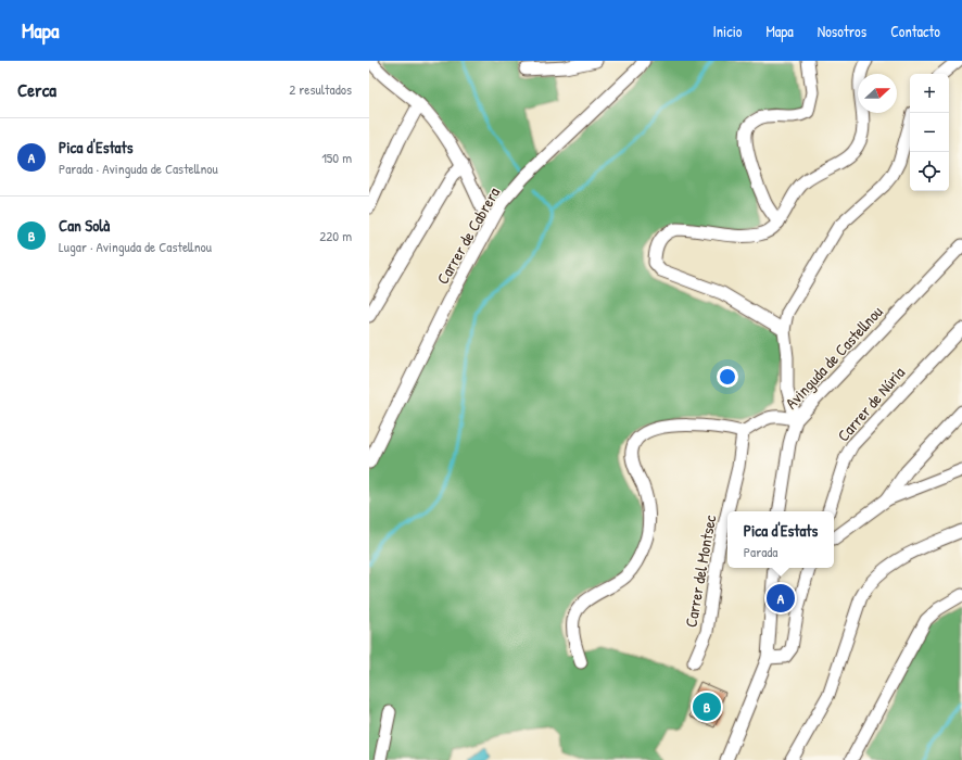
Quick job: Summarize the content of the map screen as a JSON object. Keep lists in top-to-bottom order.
{
  "streets": {
    "street": [
      "Carrer de Cabrera",
      "Avinguda de Castellnou",
      "Carrer de Núria",
      "Carrer del Montsec"
    ]
  },
  "north": "right",
  "page": {
    "header": "Mapa",
    "nav": [
      "Inicio",
      "Mapa",
      "Nosotros",
      "Contacto"
    ],
    "heading": ["Cerca", "2 resultados"],
    "map_buttons": ["+", "−"],
    "list": [
      {
        "mark": "A",
        "name": "Pica d'Estats",
        "note": "Parada · Avinguda de Castellnou",
        "value": "150 m"
      },
      {
        "mark": "B",
        "name": "Can Solà",
        "note": "Lugar · Avinguda de Castellnou",
        "value": "220 m"
      }
    ],
    "popup": ["Pica d'Estats", "Parada"],
    "pins": ["A", "B"]
  }
}
